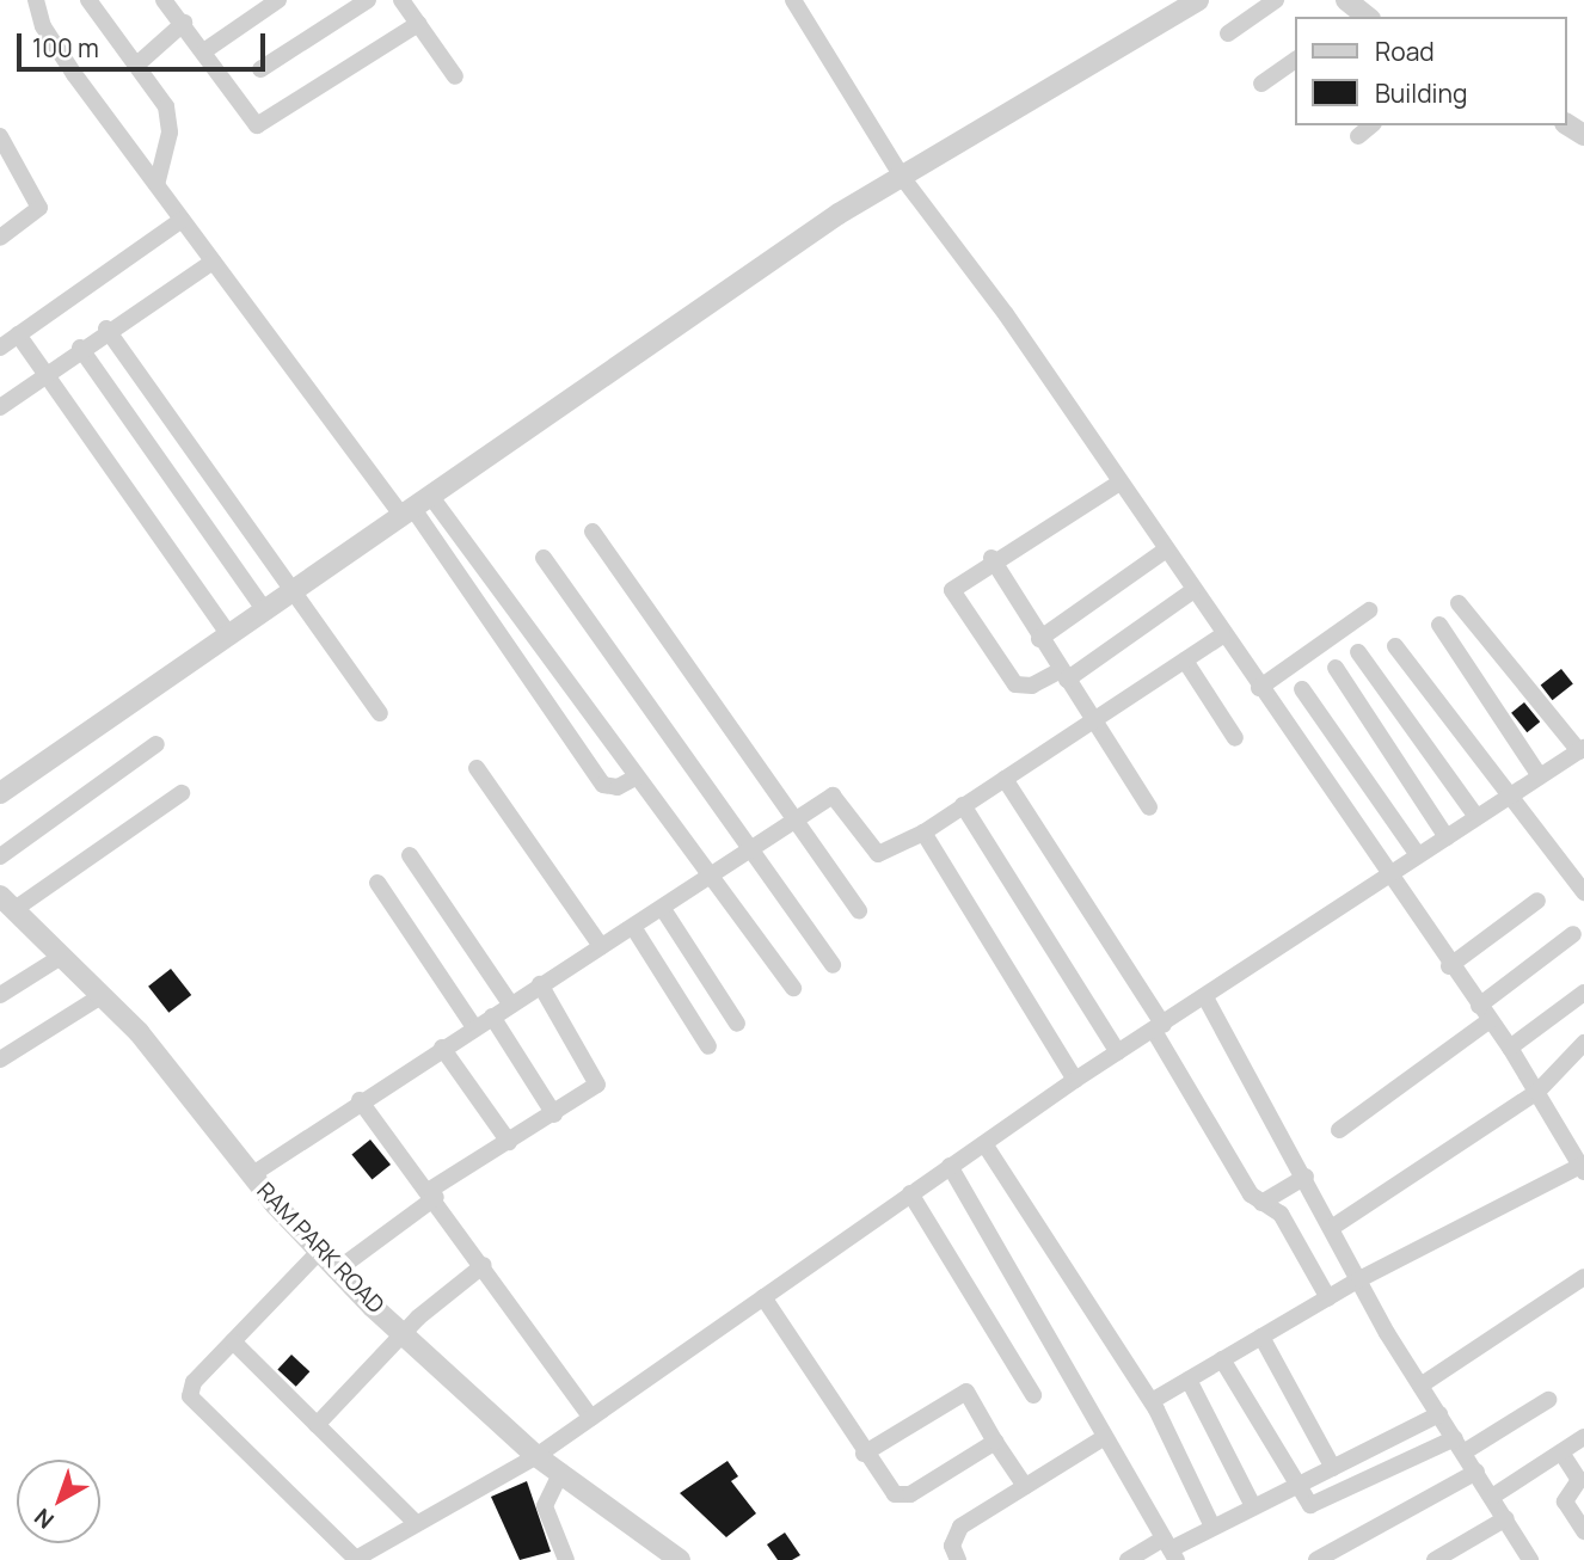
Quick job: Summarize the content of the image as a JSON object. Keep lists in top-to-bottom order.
{
  "streets": {
    "street": ["RAM PARK ROAD"]
  },
  "legend": ["Road", "Building"],
  "scale_bar": "100 m",
  "north": "bottom left"
}
